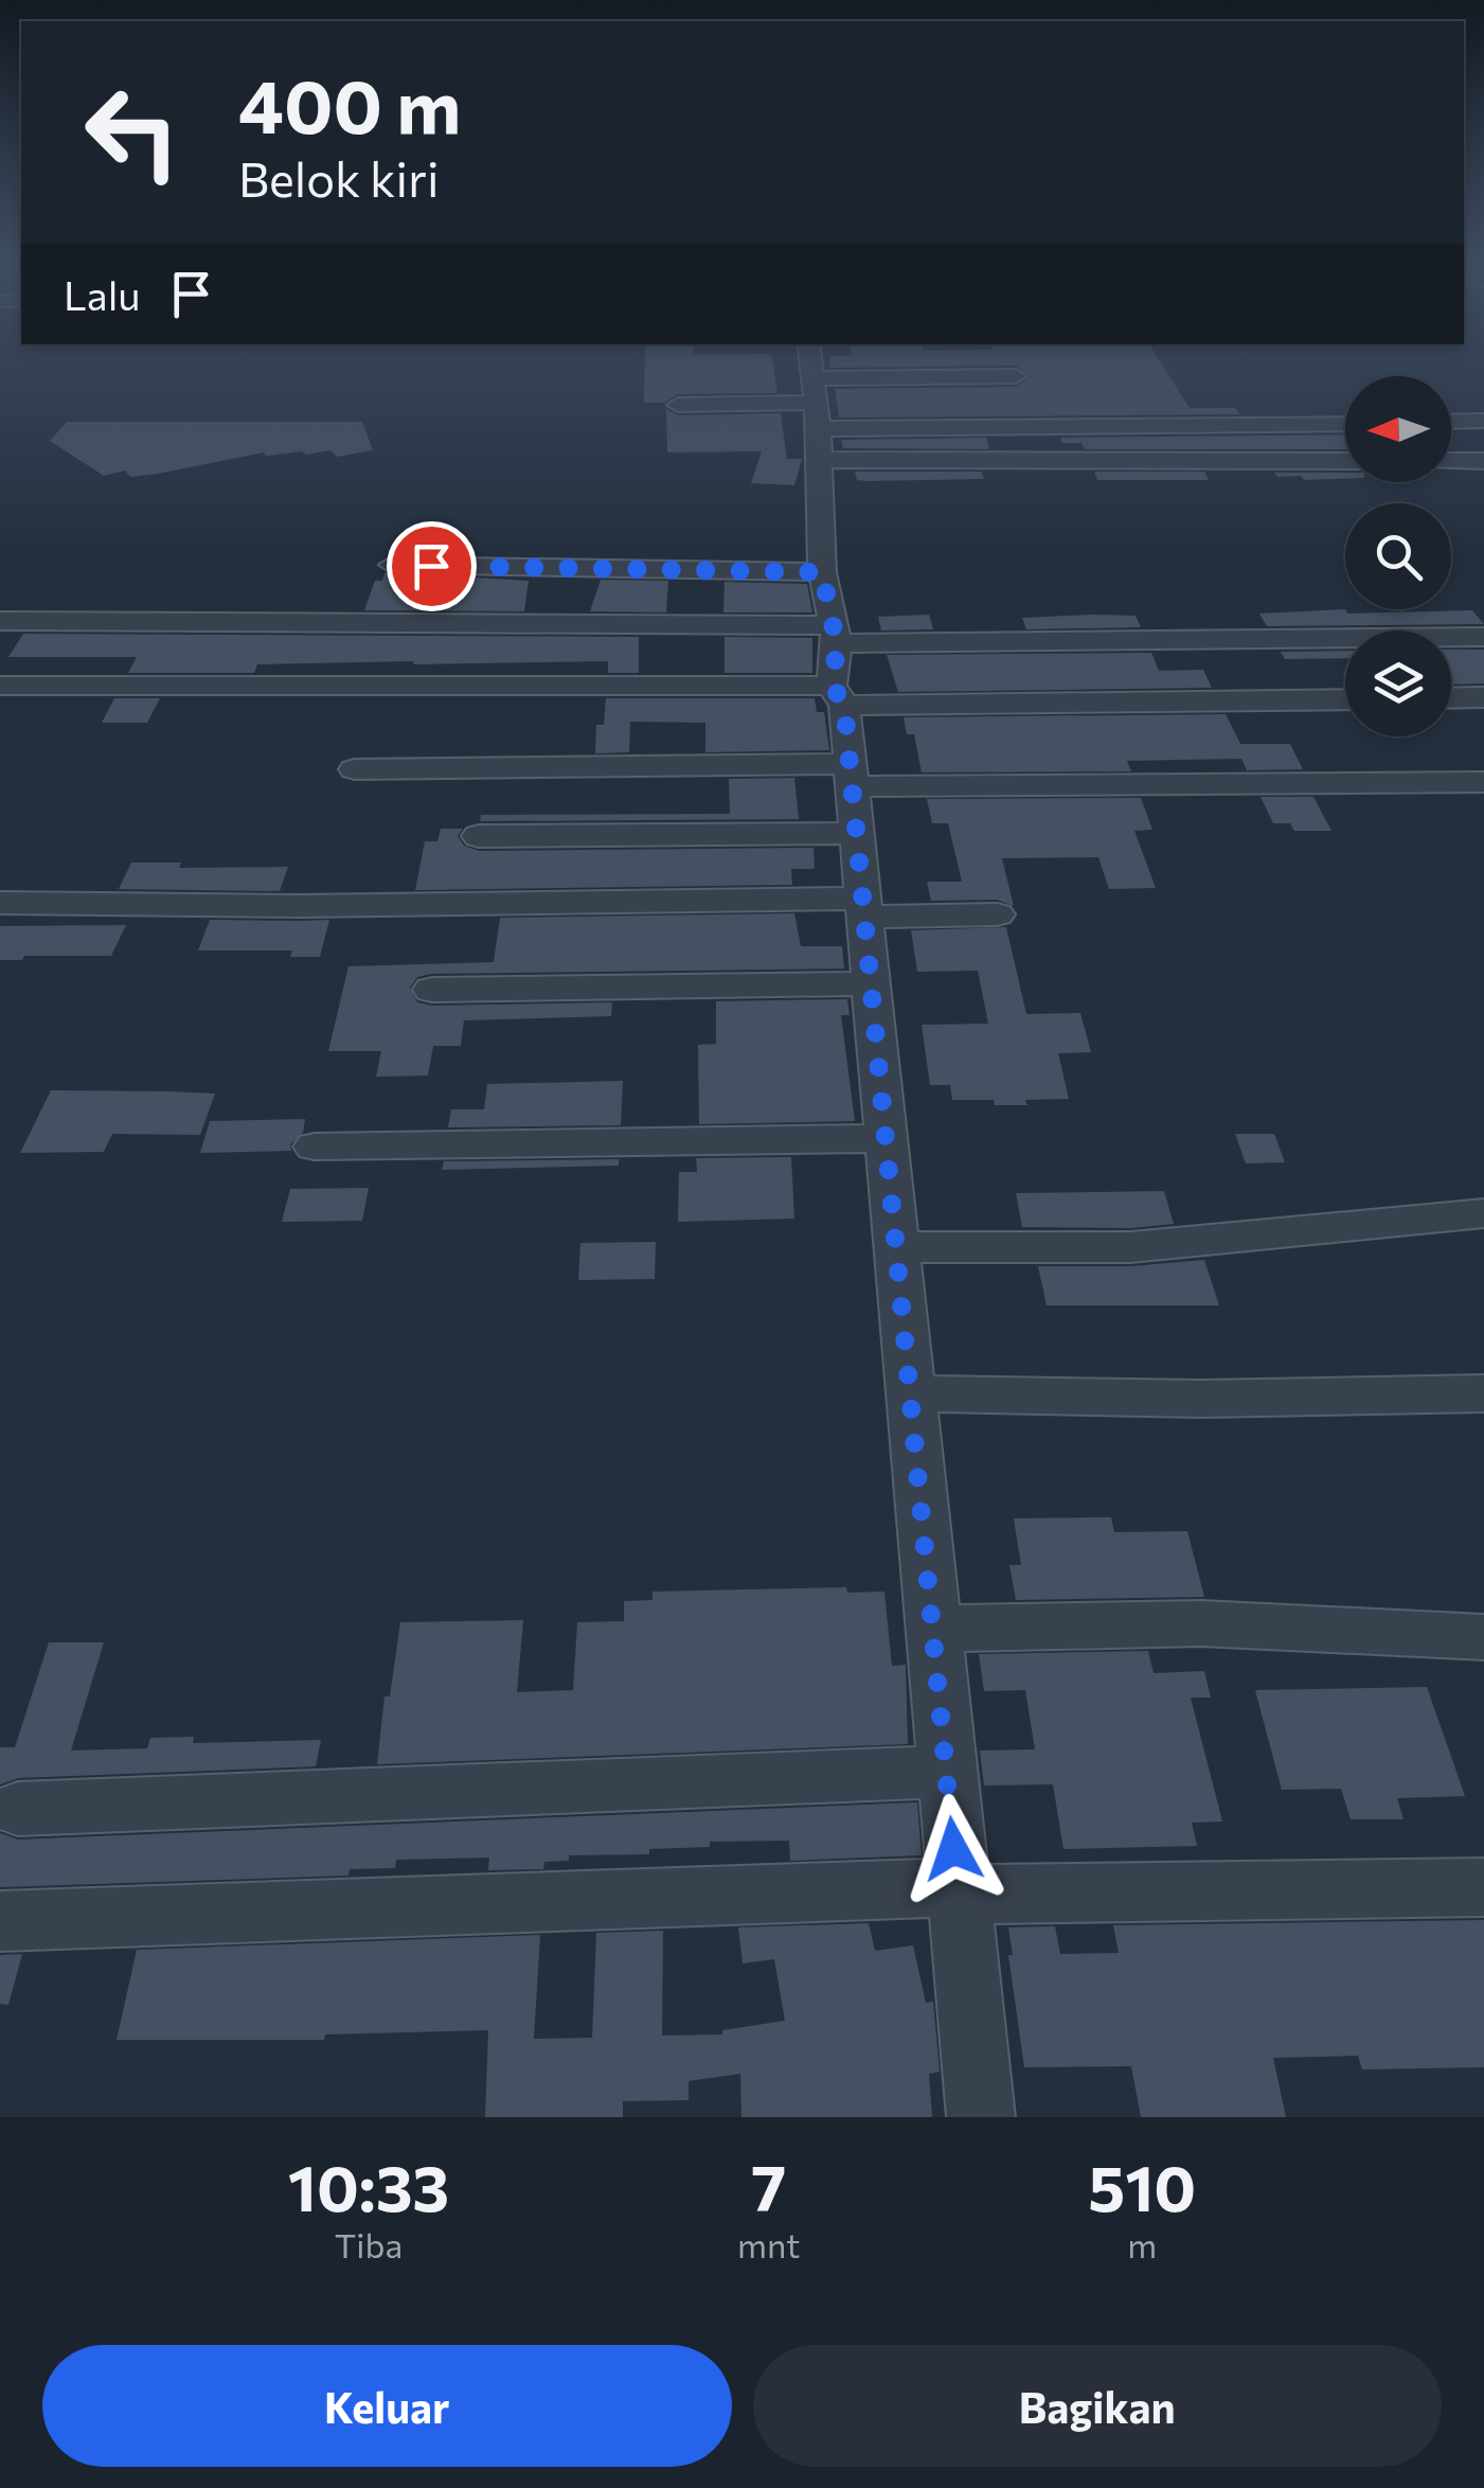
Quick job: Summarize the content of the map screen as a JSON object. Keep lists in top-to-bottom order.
{
  "north": "left",
  "page": {
    "turn": ["400 m", "Belok kiri"],
    "then": "Lalu",
    "eta": [
      "10:33",
      "Tiba",
      "7",
      "mnt",
      "510",
      "m"
    ],
    "buttons": ["Keluar", "Bagikan"]
  }
}
